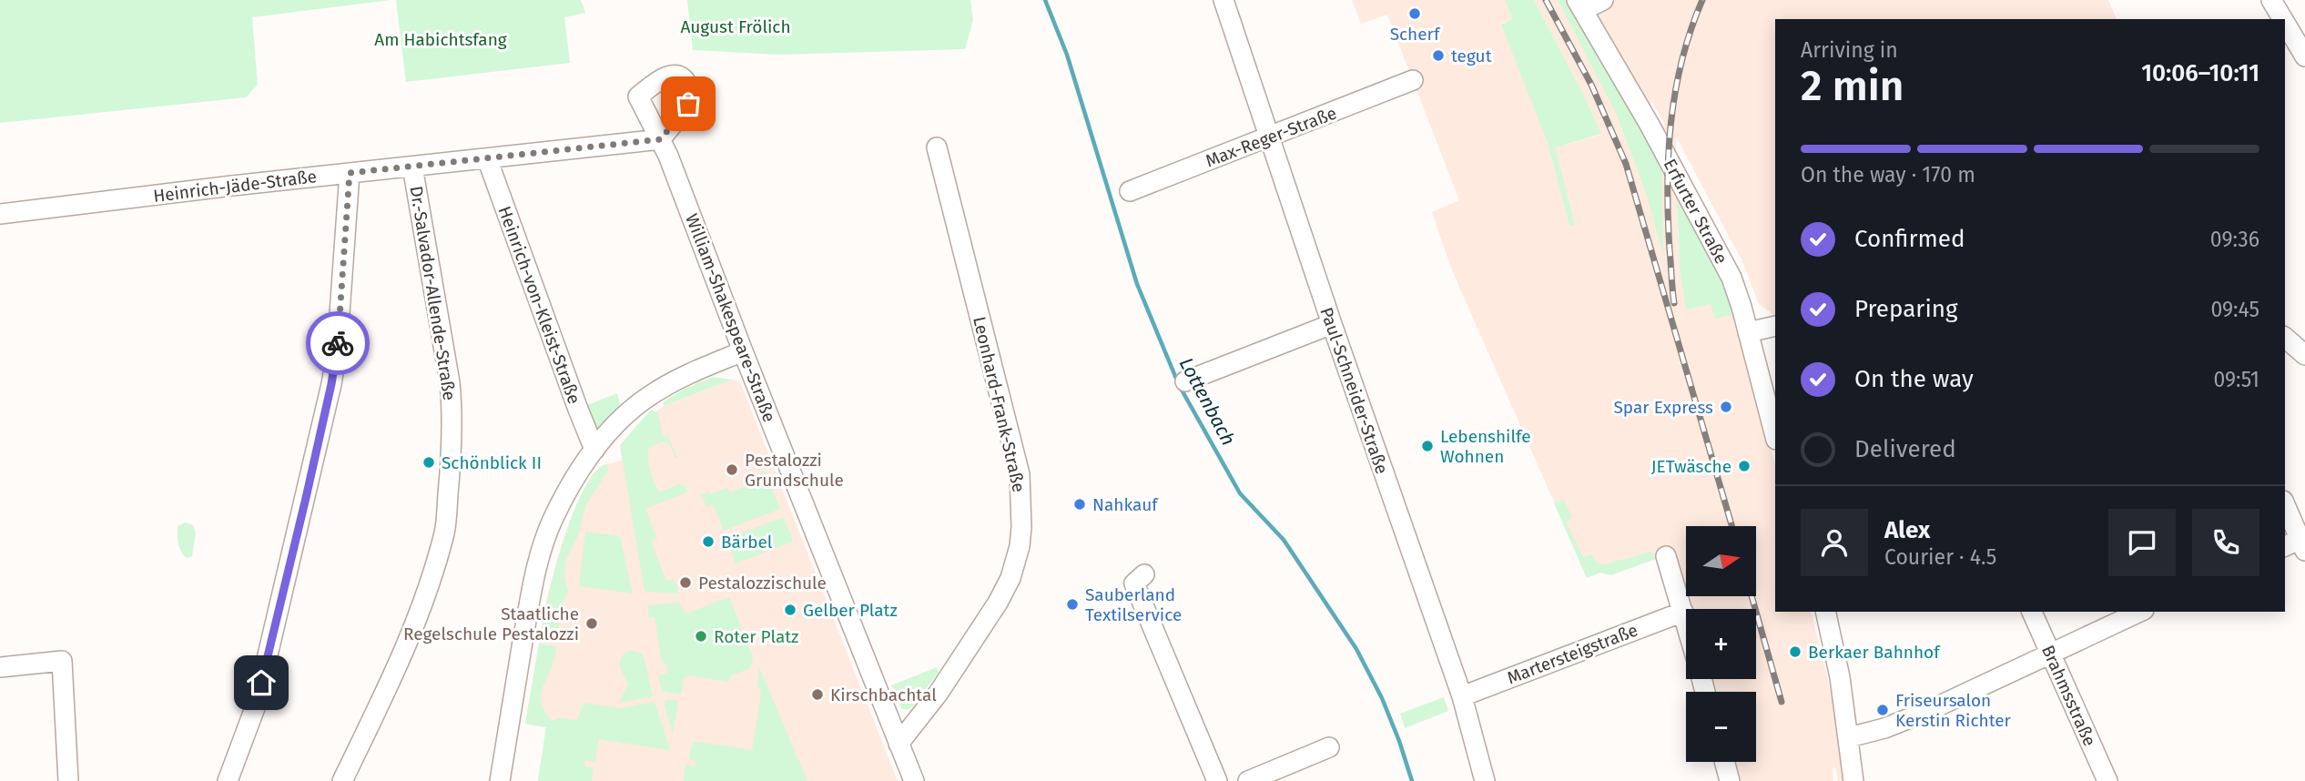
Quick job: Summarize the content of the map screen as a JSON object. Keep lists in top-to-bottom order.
{
  "streets": {
    "street": [
      "Max-Reger-Straße",
      "Heinrich-Jäde-Straße",
      "Erfurter Straße",
      "Dr.-Salvador-Allende-Straße",
      "Heinrich-von-Kleist-Straße",
      "William-Shakespeare-Straße",
      "Paul-Schneider-Straße",
      "Leonhard-Frank-Straße",
      "Martersteigstraße",
      "Brahmsstraße"
    ]
  },
  "crossings": [
    ["Max-Reger-Straße", "Paul-Schneider-Straße"],
    ["Heinrich-Jäde-Straße", "Dr.-Salvador-Allende-Straße"],
    ["Heinrich-Jäde-Straße", "Heinrich-von-Kleist-Straße"],
    ["Heinrich-Jäde-Straße", "William-Shakespeare-Straße"],
    ["William-Shakespeare-Straße", "Leonhard-Frank-Straße"],
    ["Paul-Schneider-Straße", "Martersteigstraße"]
  ],
  "water": ["Lottenbach"],
  "parks": ["August Frölich", "Am Habichtsfang"],
  "places": [
    "Scherf",
    "tegut",
    "Spar Express",
    "Lebenshilfe Wohnen",
    "Schönblick II",
    "JETwäsche",
    "Pestalozzi Grundschule",
    "Nahkauf",
    "Bärbel",
    "Pestalozzischule",
    "Sauberland Textilservice",
    "Gelber Platz",
    "Staatliche Regelschule Pestalozzi",
    "Roter Platz",
    "Berkaer Bahnhof",
    "Kirschbachtal",
    "Friseursalon Kerstin Richter"
  ],
  "north": "right",
  "page": {
    "heading": ["2 min", "Arriving in", "10:06–10:11"],
    "panel": ["Alex", "Courier · 4.5"],
    "bar": "On the way · 170 m",
    "list": [
      ["Confirmed", "09:36"],
      ["Preparing", "09:45"],
      ["On the way", "09:51"],
      "Delivered"
    ],
    "map_buttons": ["+", "−"]
  }
}
